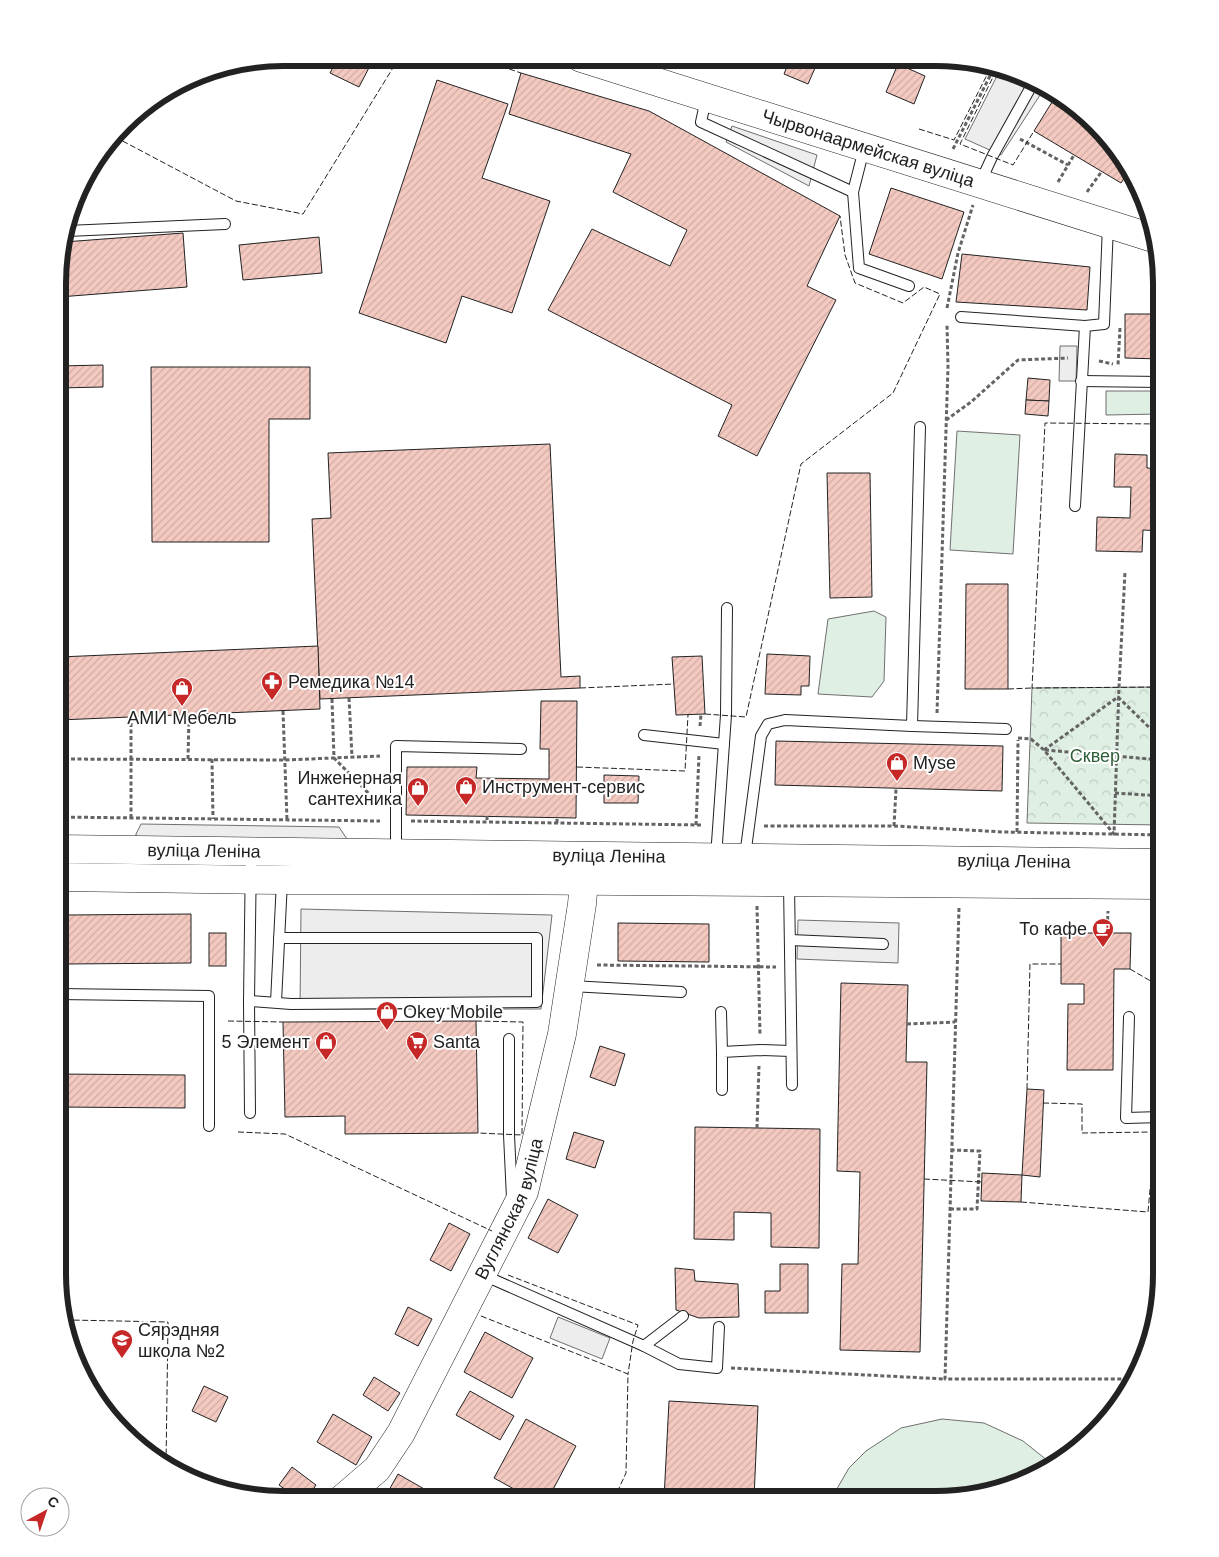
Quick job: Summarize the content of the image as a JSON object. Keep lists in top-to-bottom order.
{
  "streets": {
    "main road": ["Чырвонаармейская вуліца", "вуліца Леніна", "Вуглянская вуліца"]
  },
  "crossings": [
    ["вуліца Леніна", "Вуглянская вуліца"]
  ],
  "parks": ["Сквер"],
  "places": {
    "pharmacy": ["Ремедика №14"],
    "shop": [
      "АМИ Мебель",
      "Myse",
      "Инструмент-сервис",
      "Инженерная сантехника",
      "Okey Mobile",
      "5 Элемент"
    ],
    "cafe": ["То кафе"],
    "supermarket": ["Santa"],
    "school or university": ["Сярэдняя школа №2"]
  },
  "north": "top right"
}
